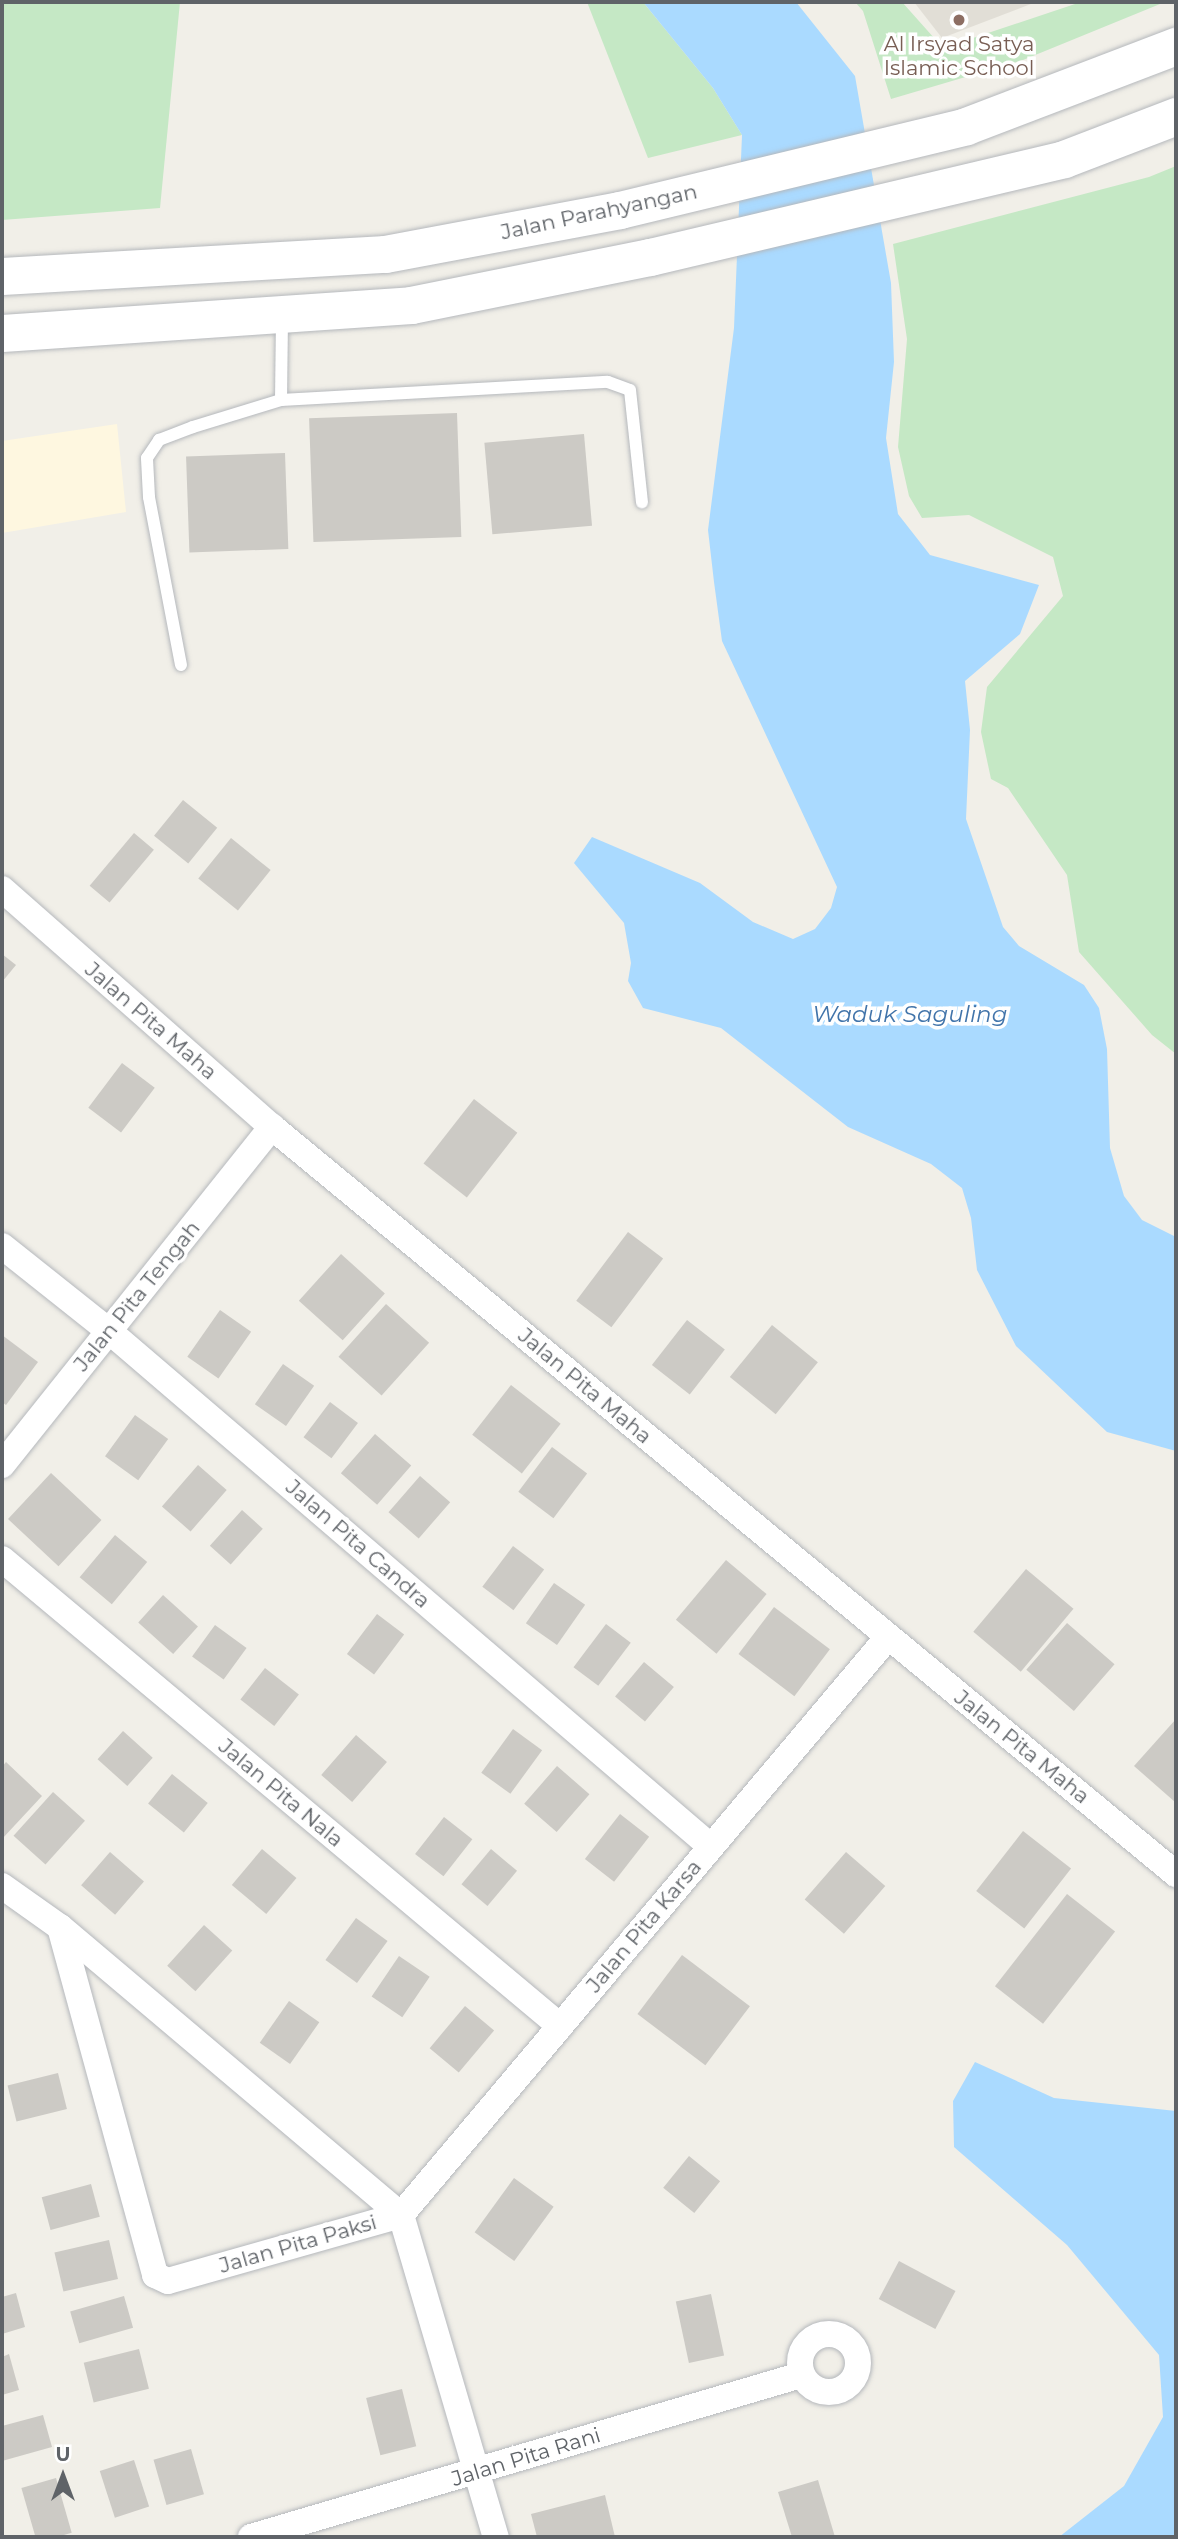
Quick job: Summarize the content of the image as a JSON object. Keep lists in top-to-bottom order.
{
  "streets": {
    "main road": ["Jalan Parahyangan"],
    "street": [
      "Jalan Pita Maha",
      "Jalan Pita Tengah",
      "Jalan Pita Candra",
      "Jalan Pita Nala",
      "Jalan Pita Karsa",
      "Jalan Pita Paksi",
      "Jalan Pita Rani"
    ]
  },
  "crossings": [
    ["Jalan Pita Maha", "Jalan Pita Tengah"],
    ["Jalan Pita Maha", "Jalan Pita Karsa"],
    ["Jalan Pita Tengah", "Jalan Pita Candra"],
    ["Jalan Pita Candra", "Jalan Pita Karsa"],
    ["Jalan Pita Nala", "Jalan Pita Karsa"],
    ["Jalan Pita Karsa", "Jalan Pita Paksi"]
  ],
  "water": ["Waduk Saguling"],
  "places": ["Al Irsyad Satya Islamic School"],
  "north": "top"
}
